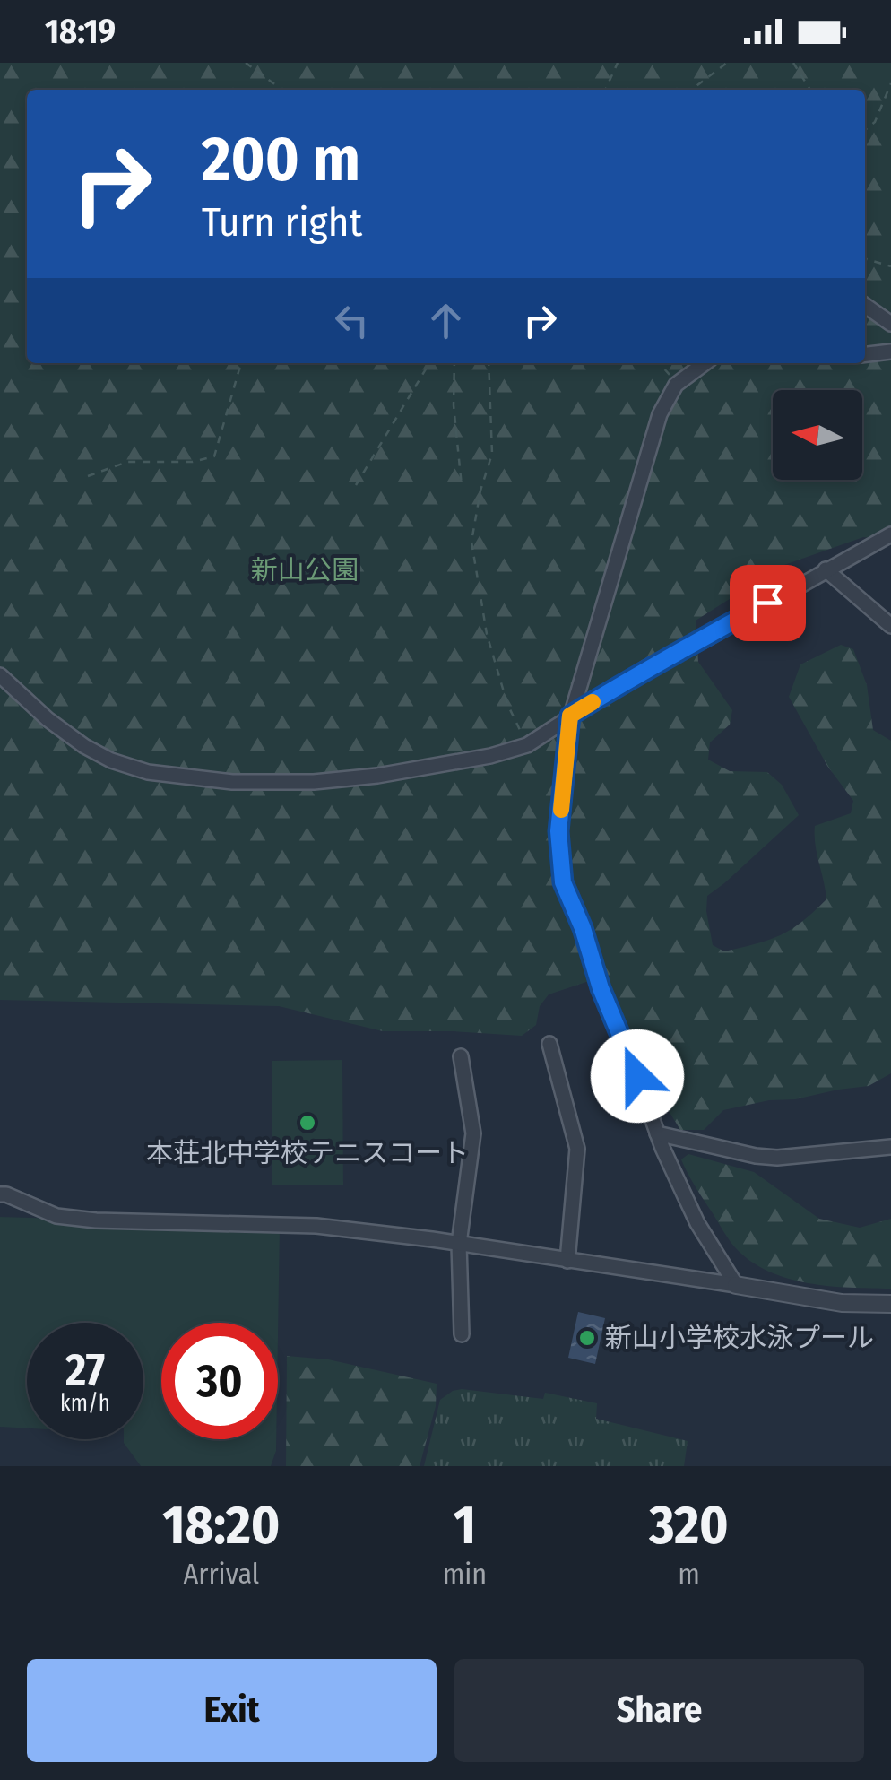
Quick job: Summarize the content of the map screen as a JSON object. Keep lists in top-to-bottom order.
{
  "parks": ["新山公園"],
  "places": ["本荘北中学校テニスコート", "新山小学校水泳プール"],
  "north": "left",
  "page": {
    "status": "18:19",
    "turn": ["200 m", "Turn right"],
    "speed": "27 km/h",
    "limit": "30",
    "eta": [
      "18:20",
      "Arrival",
      "1",
      "min",
      "320",
      "m"
    ],
    "buttons": ["Exit", "Share"]
  }
}
